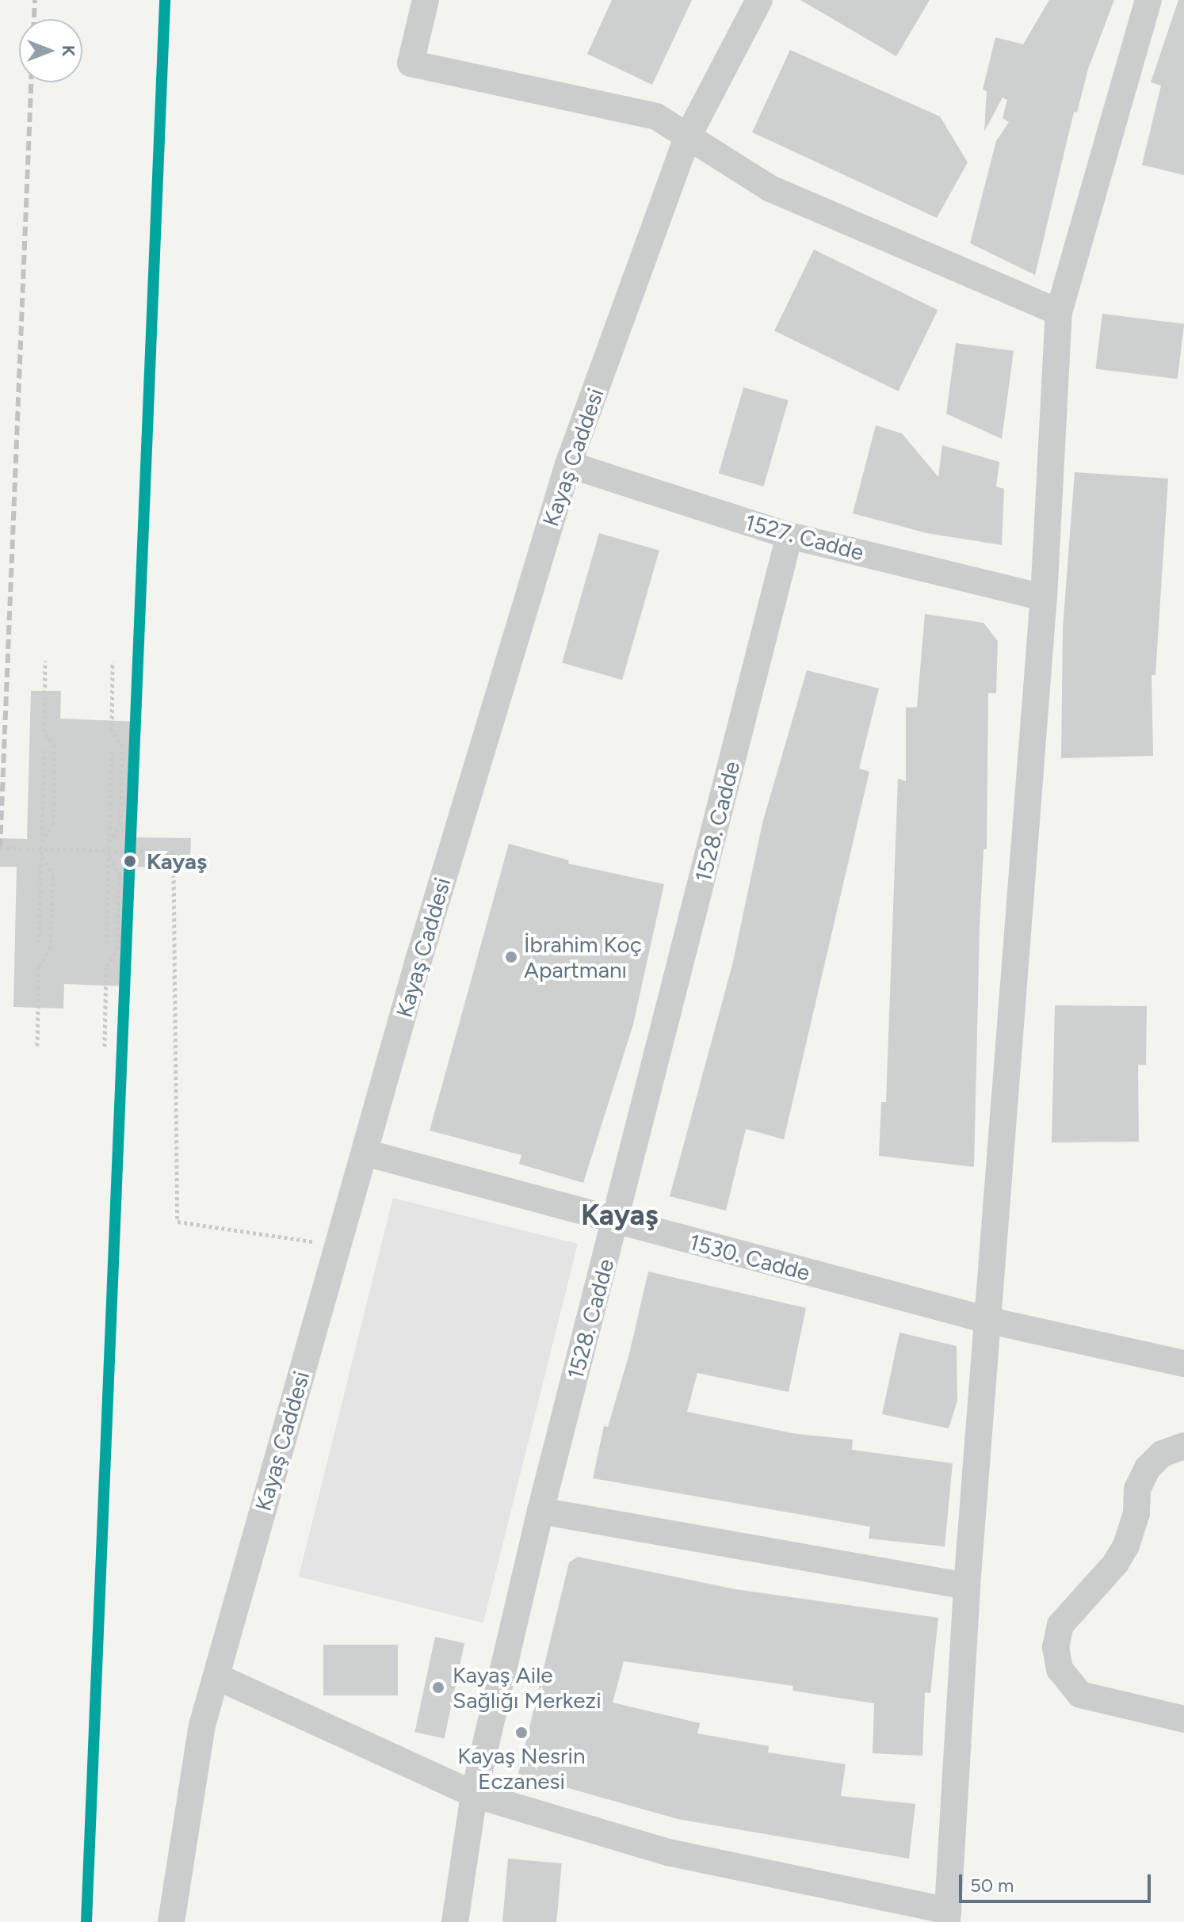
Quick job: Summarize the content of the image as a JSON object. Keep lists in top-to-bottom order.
{
  "streets": {
    "street": [
      "Kayaş Caddesi",
      "1527. Cadde",
      "1528. Cadde",
      "1530. Cadde"
    ]
  },
  "crossings": [
    ["Kayaş Caddesi", "1527. Cadde"],
    ["Kayaş Caddesi", "1530. Cadde"],
    ["1527. Cadde", "1528. Cadde"],
    ["1528. Cadde", "1530. Cadde"]
  ],
  "districts": ["Kayaş"],
  "places": [
    "Kayaş",
    "İbrahim Koç Apartmanı",
    "Kayaş Aile Sağlığı Merkezi",
    "Kayaş Nesrin Eczanesi"
  ],
  "scale_bar": "50 m",
  "north": "right"
}
